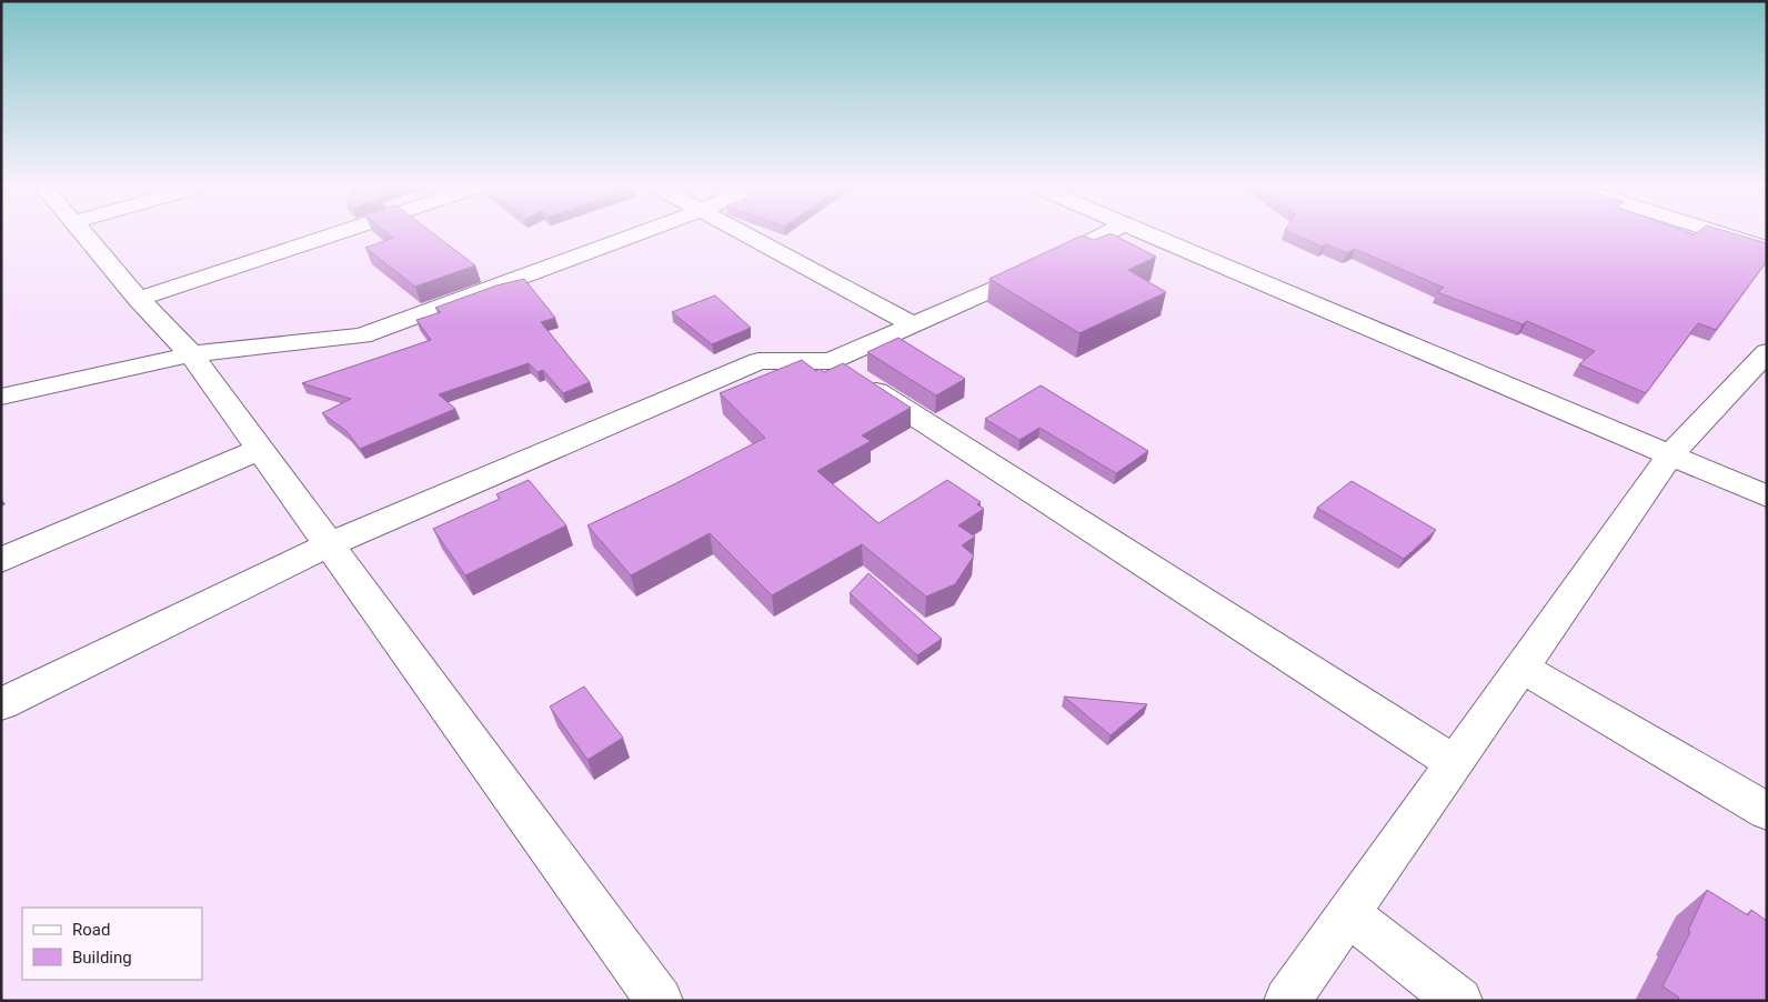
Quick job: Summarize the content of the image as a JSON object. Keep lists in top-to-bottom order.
{
  "legend": ["Road", "Building"]
}
